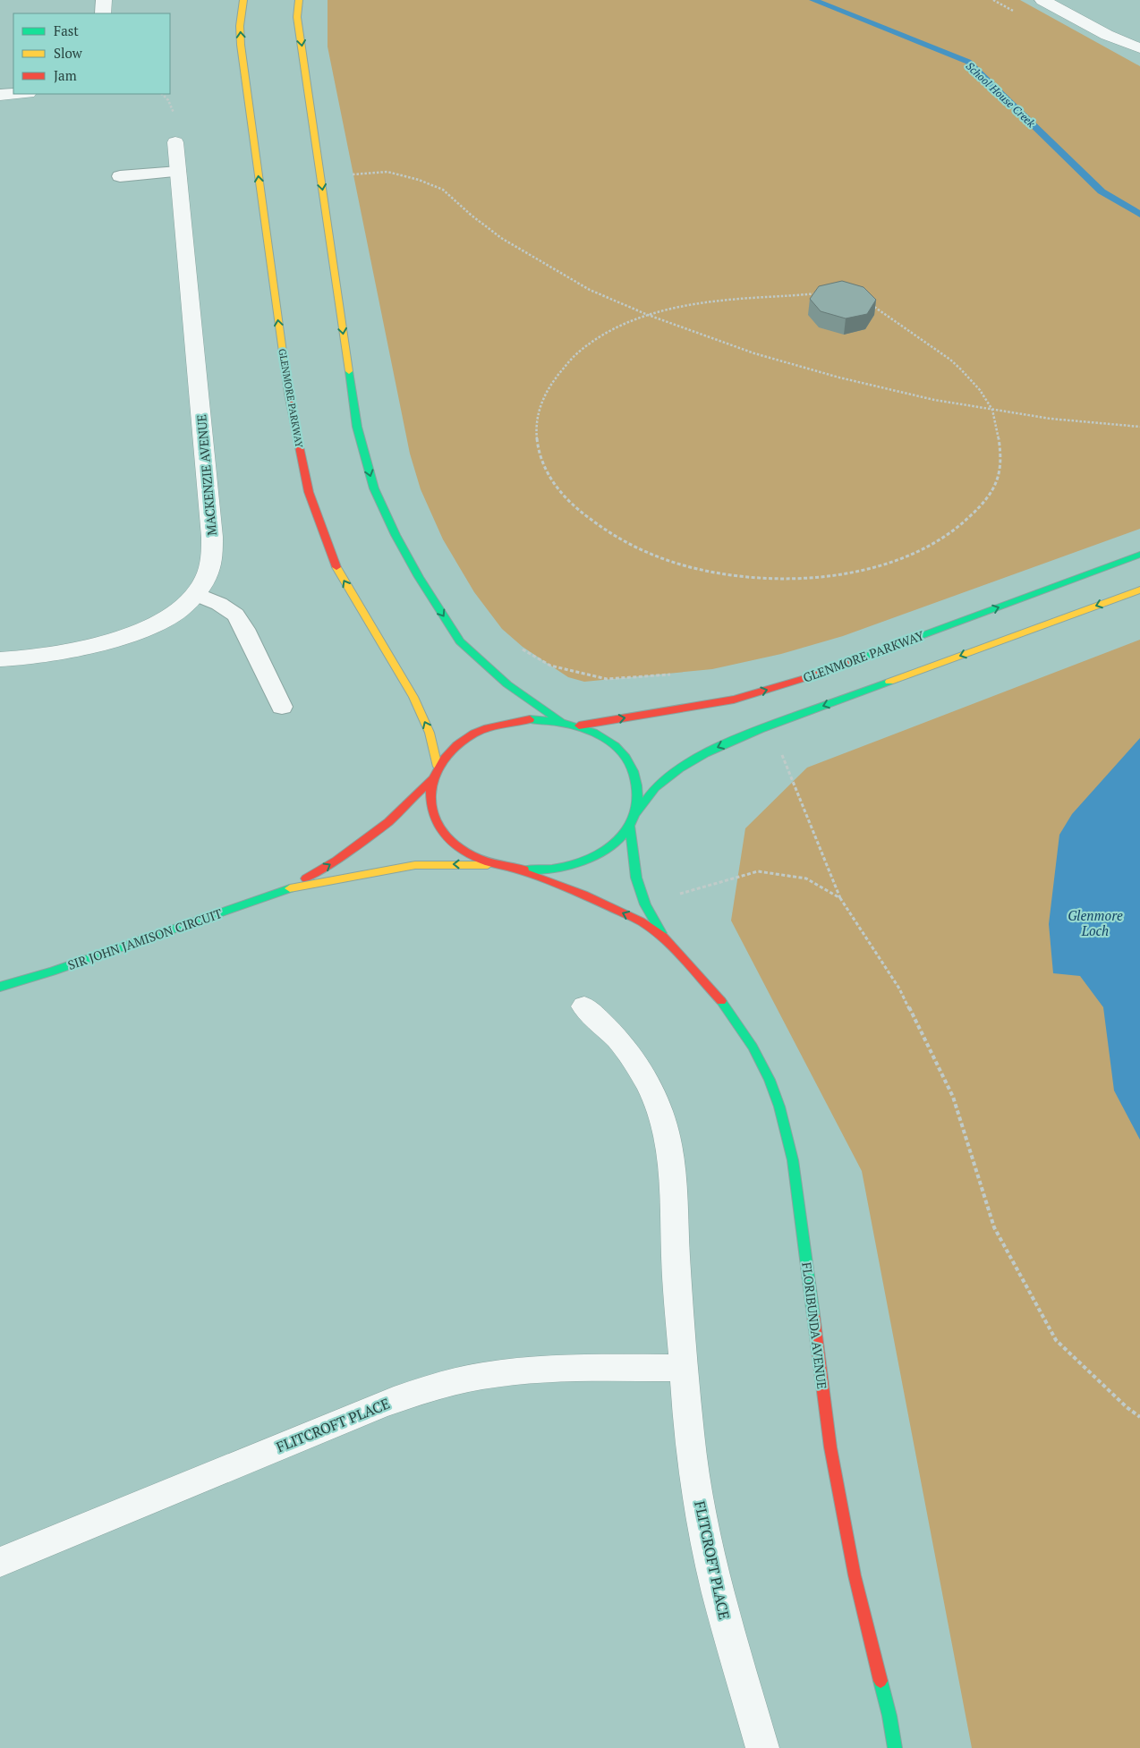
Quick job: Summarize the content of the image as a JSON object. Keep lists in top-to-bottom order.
{
  "streets": {
    "main road": ["GLENMORE PARKWAY", "SIR JOHN JAMISON CIRCUIT", "FLORIBUNDA AVENUE"],
    "street": ["MACKENZIE AVENUE", "FLITCROFT PLACE"]
  },
  "water": ["School House Creek", "Glenmore Loch"],
  "legend": ["Fast", "Slow", "Jam"]
}
